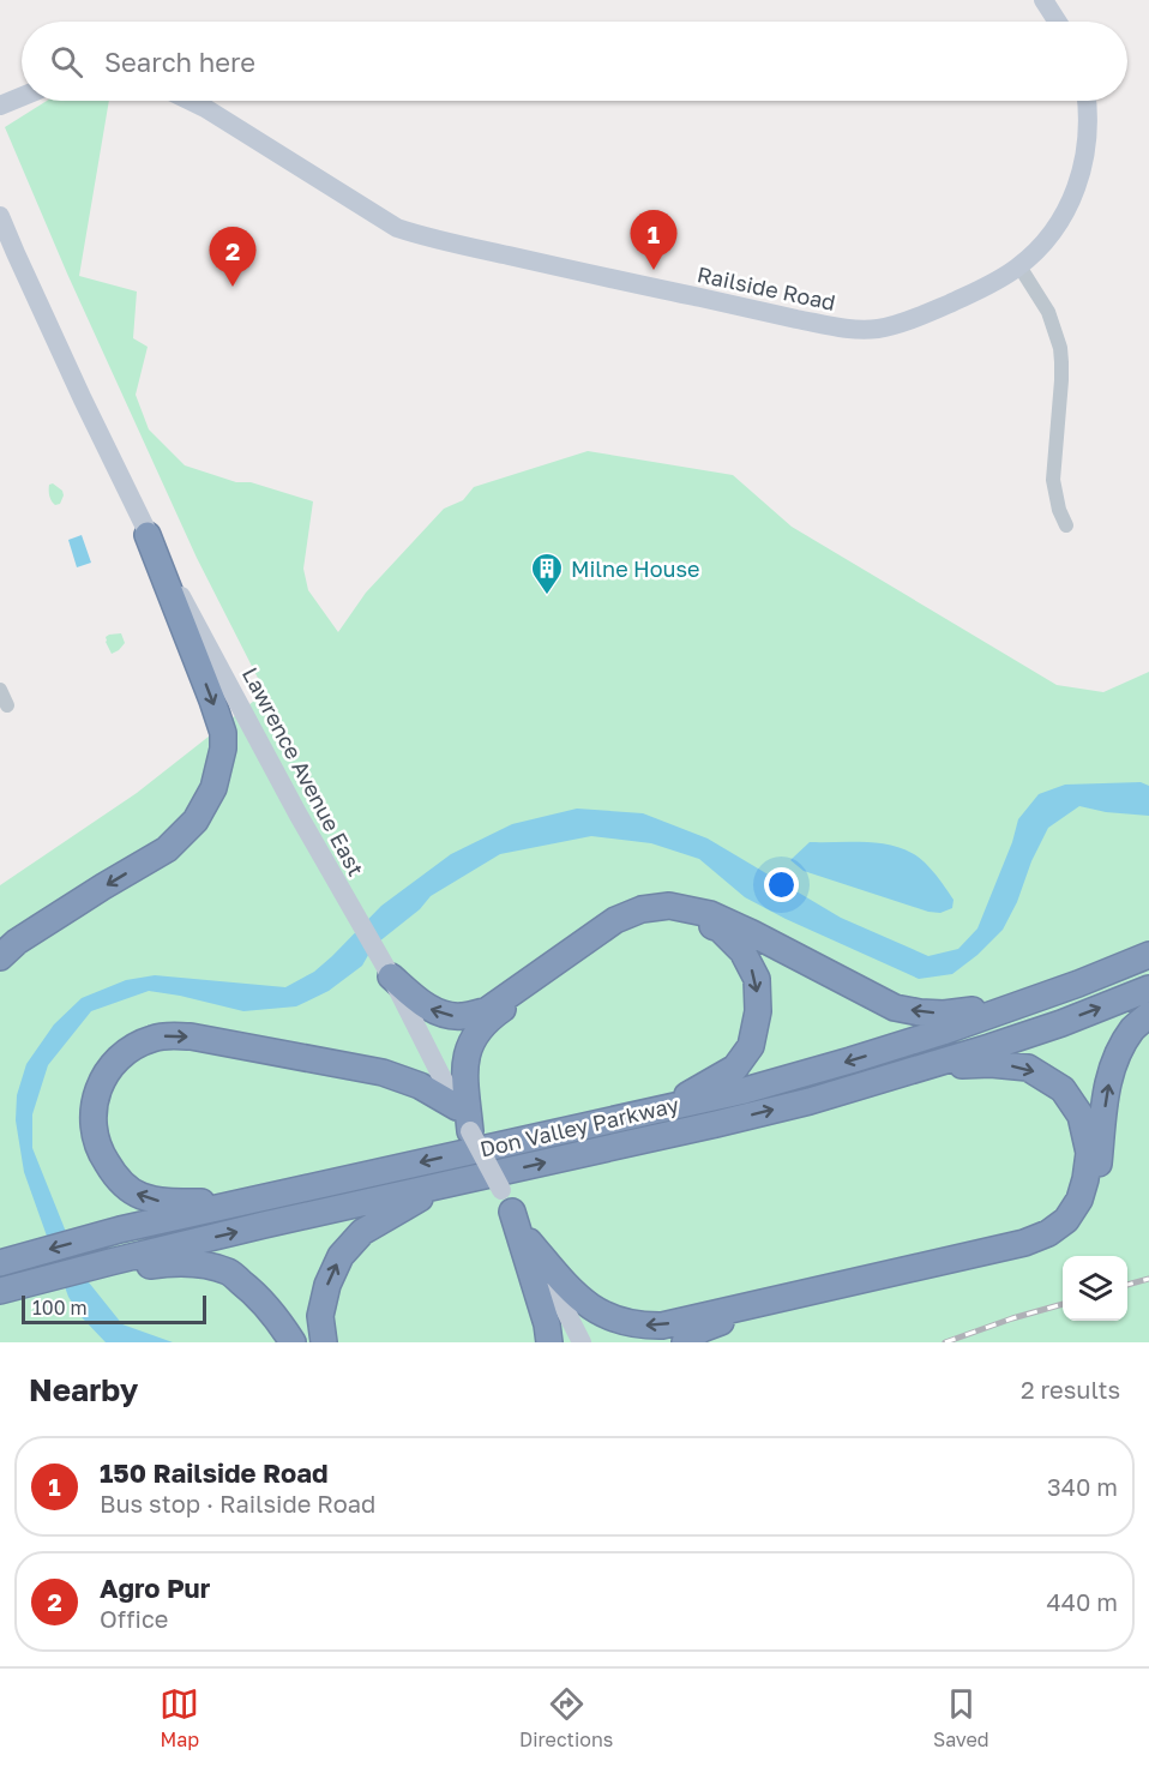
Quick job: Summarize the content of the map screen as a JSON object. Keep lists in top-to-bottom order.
{
  "streets": {
    "highway": ["Don Valley Parkway"],
    "main road": ["Railside Road", "Lawrence Avenue East"]
  },
  "places": {
    "building": ["Milne House"]
  },
  "scale_bar": "100 m",
  "page": {
    "search": "Search here",
    "pins": ["1", "2"],
    "scale": "100 m",
    "heading": ["Nearby", "2 results"],
    "list": [
      {
        "mark": "1",
        "name": "150 Railside Road",
        "note": "Bus stop · Railside Road",
        "value": "340 m"
      },
      {
        "mark": "2",
        "name": "Agro Pur",
        "note": "Office",
        "value": "440 m"
      }
    ],
    "nav": ["Map", "Directions", "Saved"]
  }
}
